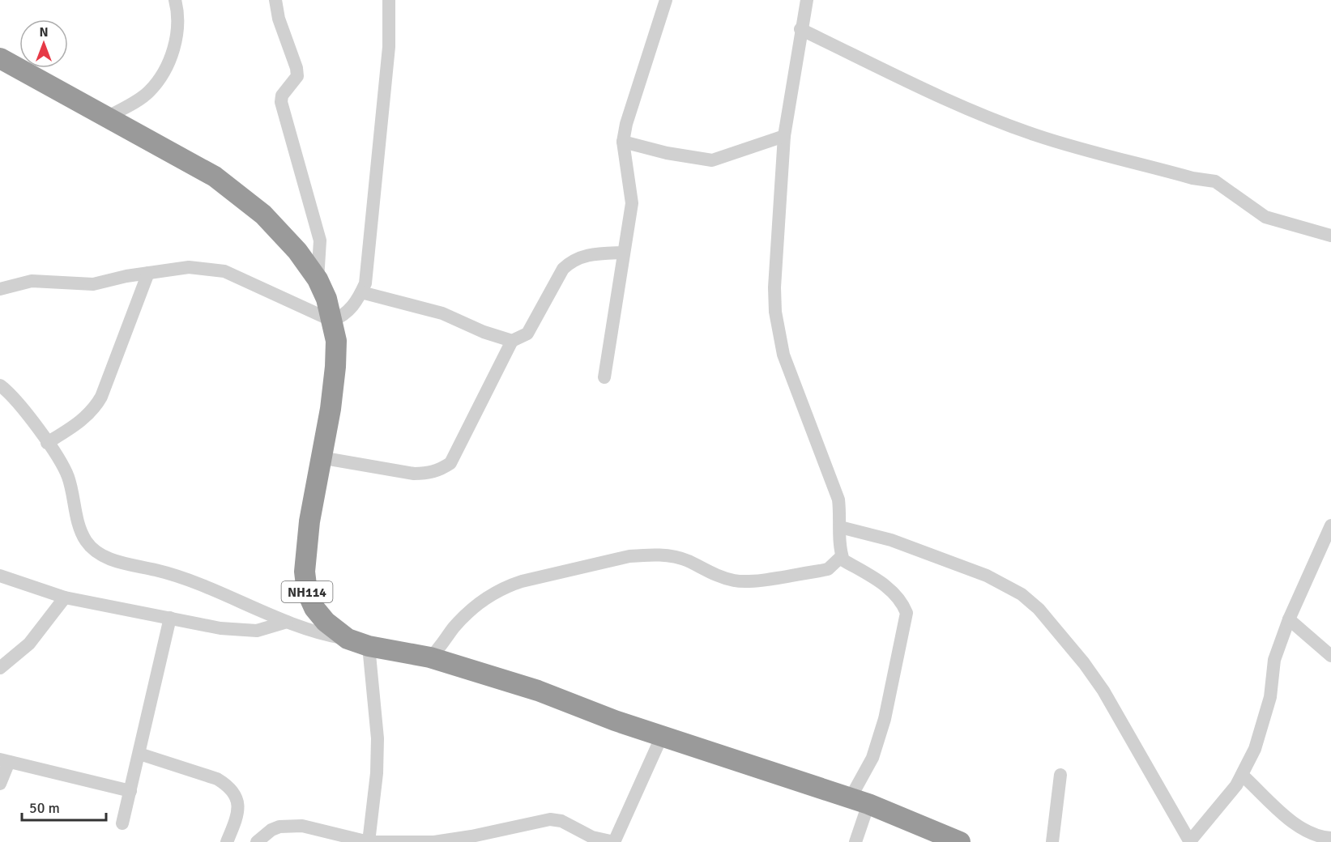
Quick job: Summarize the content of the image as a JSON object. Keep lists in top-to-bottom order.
{
  "streets": {
    "highway": ["NH114"]
  },
  "scale_bar": "50 m",
  "north": "top"
}
